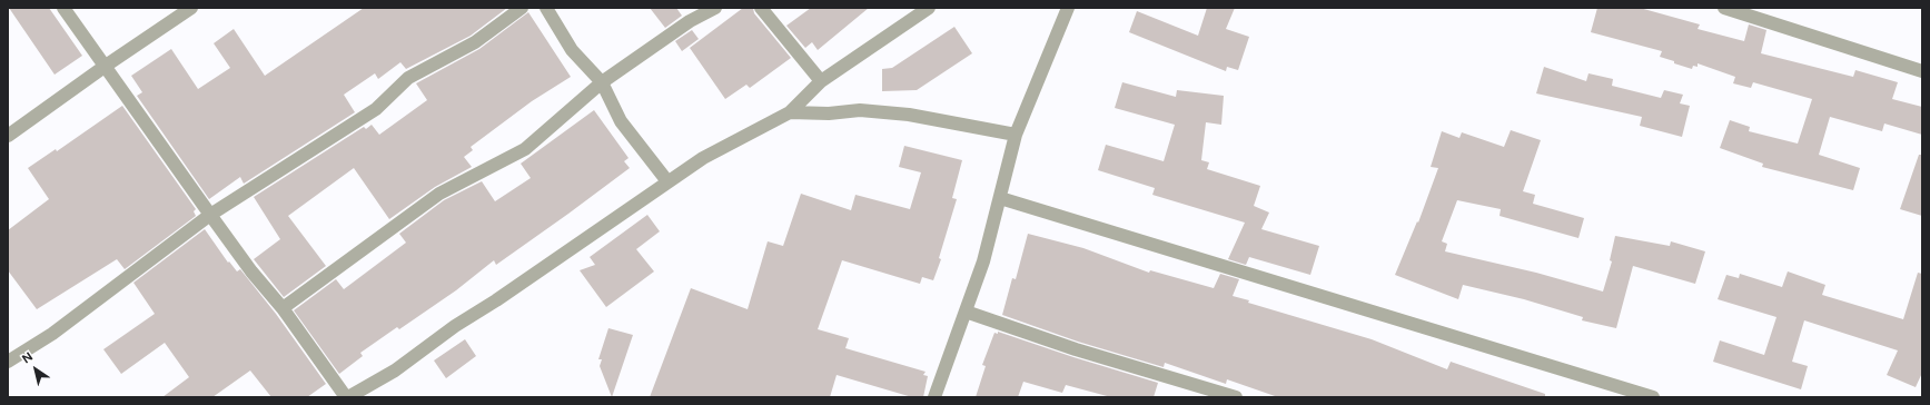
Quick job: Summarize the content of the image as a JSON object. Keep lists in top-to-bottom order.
{
  "north": "top left"
}
